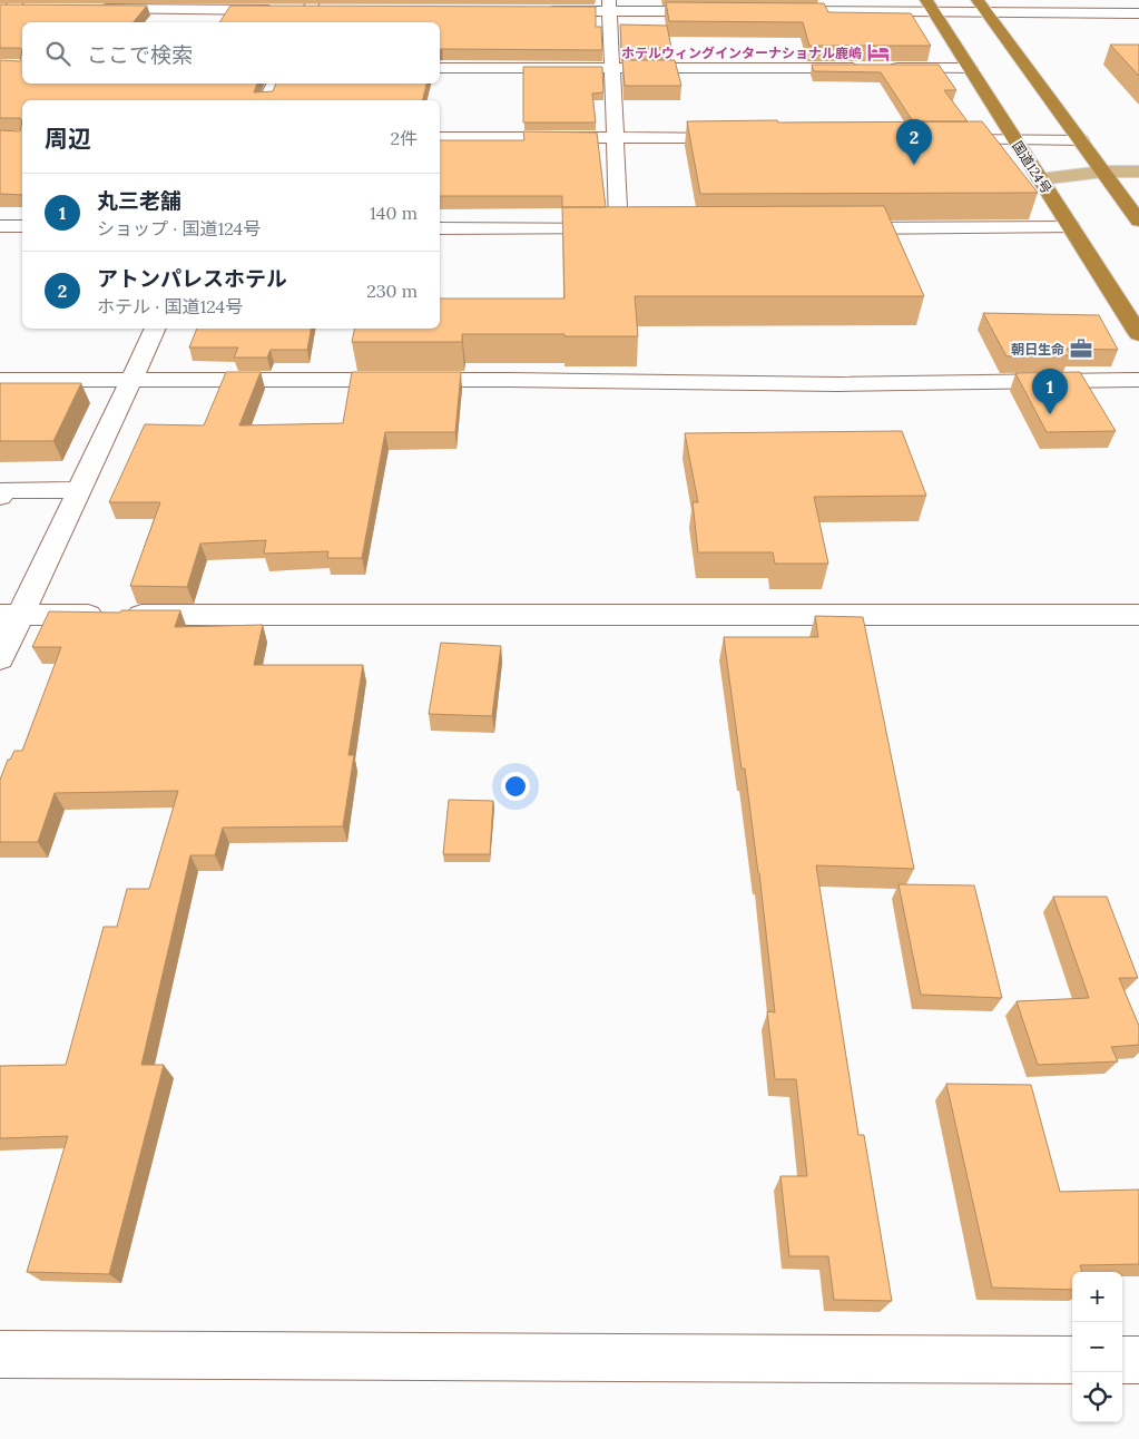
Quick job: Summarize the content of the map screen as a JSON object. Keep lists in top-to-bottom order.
{
  "streets": {
    "highway": ["国道124号"]
  },
  "places": {
    "hotel": ["ホテルウィングインターナショナル鹿嶋"],
    "office": ["朝日生命"]
  },
  "page": {
    "search": "ここで検索",
    "heading": ["周辺", "2件"],
    "pins": ["2", "1"],
    "list": [
      {
        "mark": "1",
        "name": "丸三老舗",
        "note": "ショップ · 国道124号",
        "value": "140 m"
      },
      {
        "mark": "2",
        "name": "アトンパレスホテル",
        "note": "ホテル · 国道124号",
        "value": "230 m"
      }
    ],
    "map_buttons": ["+", "−"]
  }
}
